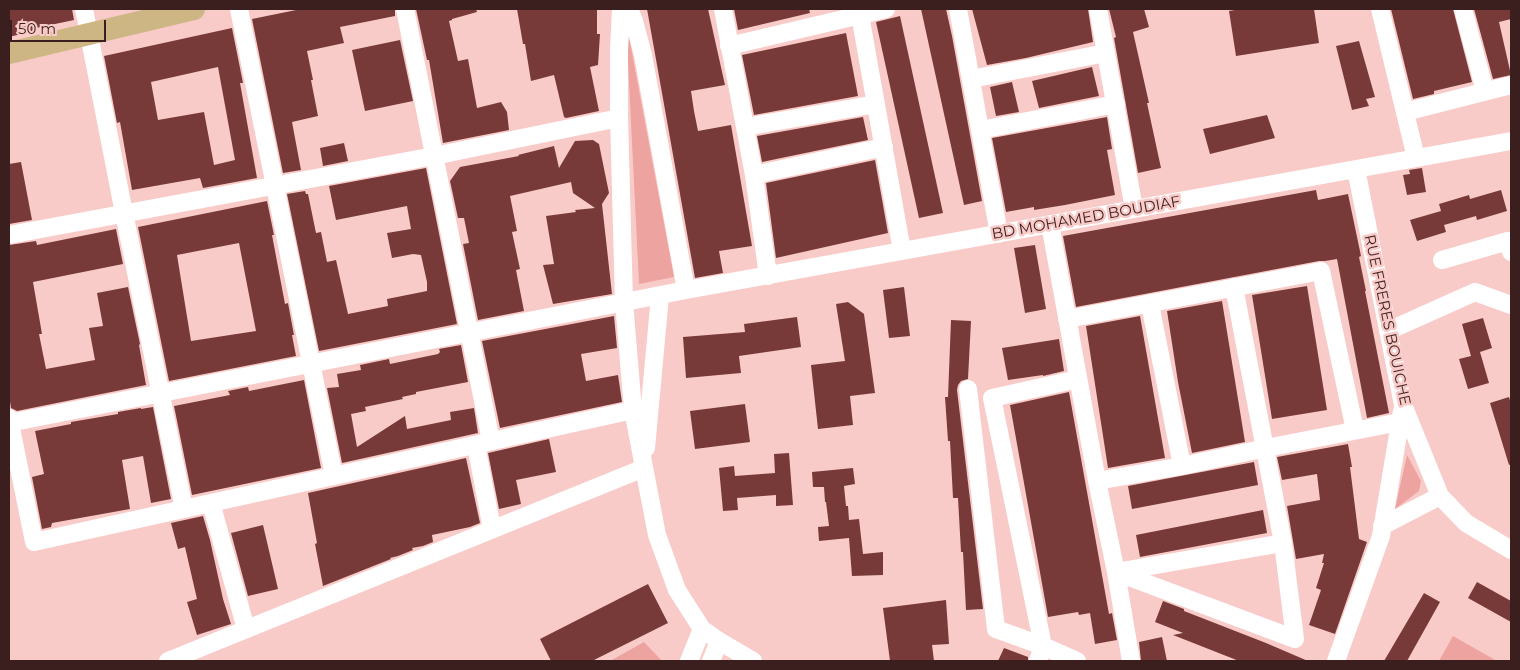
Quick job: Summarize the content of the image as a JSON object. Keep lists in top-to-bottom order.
{
  "streets": {
    "street": ["BD MOHAMED BOUDIAF", "RUE FRERES BOUICHE"]
  },
  "crossings": [
    ["BD MOHAMED BOUDIAF", "RUE FRERES BOUICHE"]
  ],
  "scale_bar": "50 m"
}
